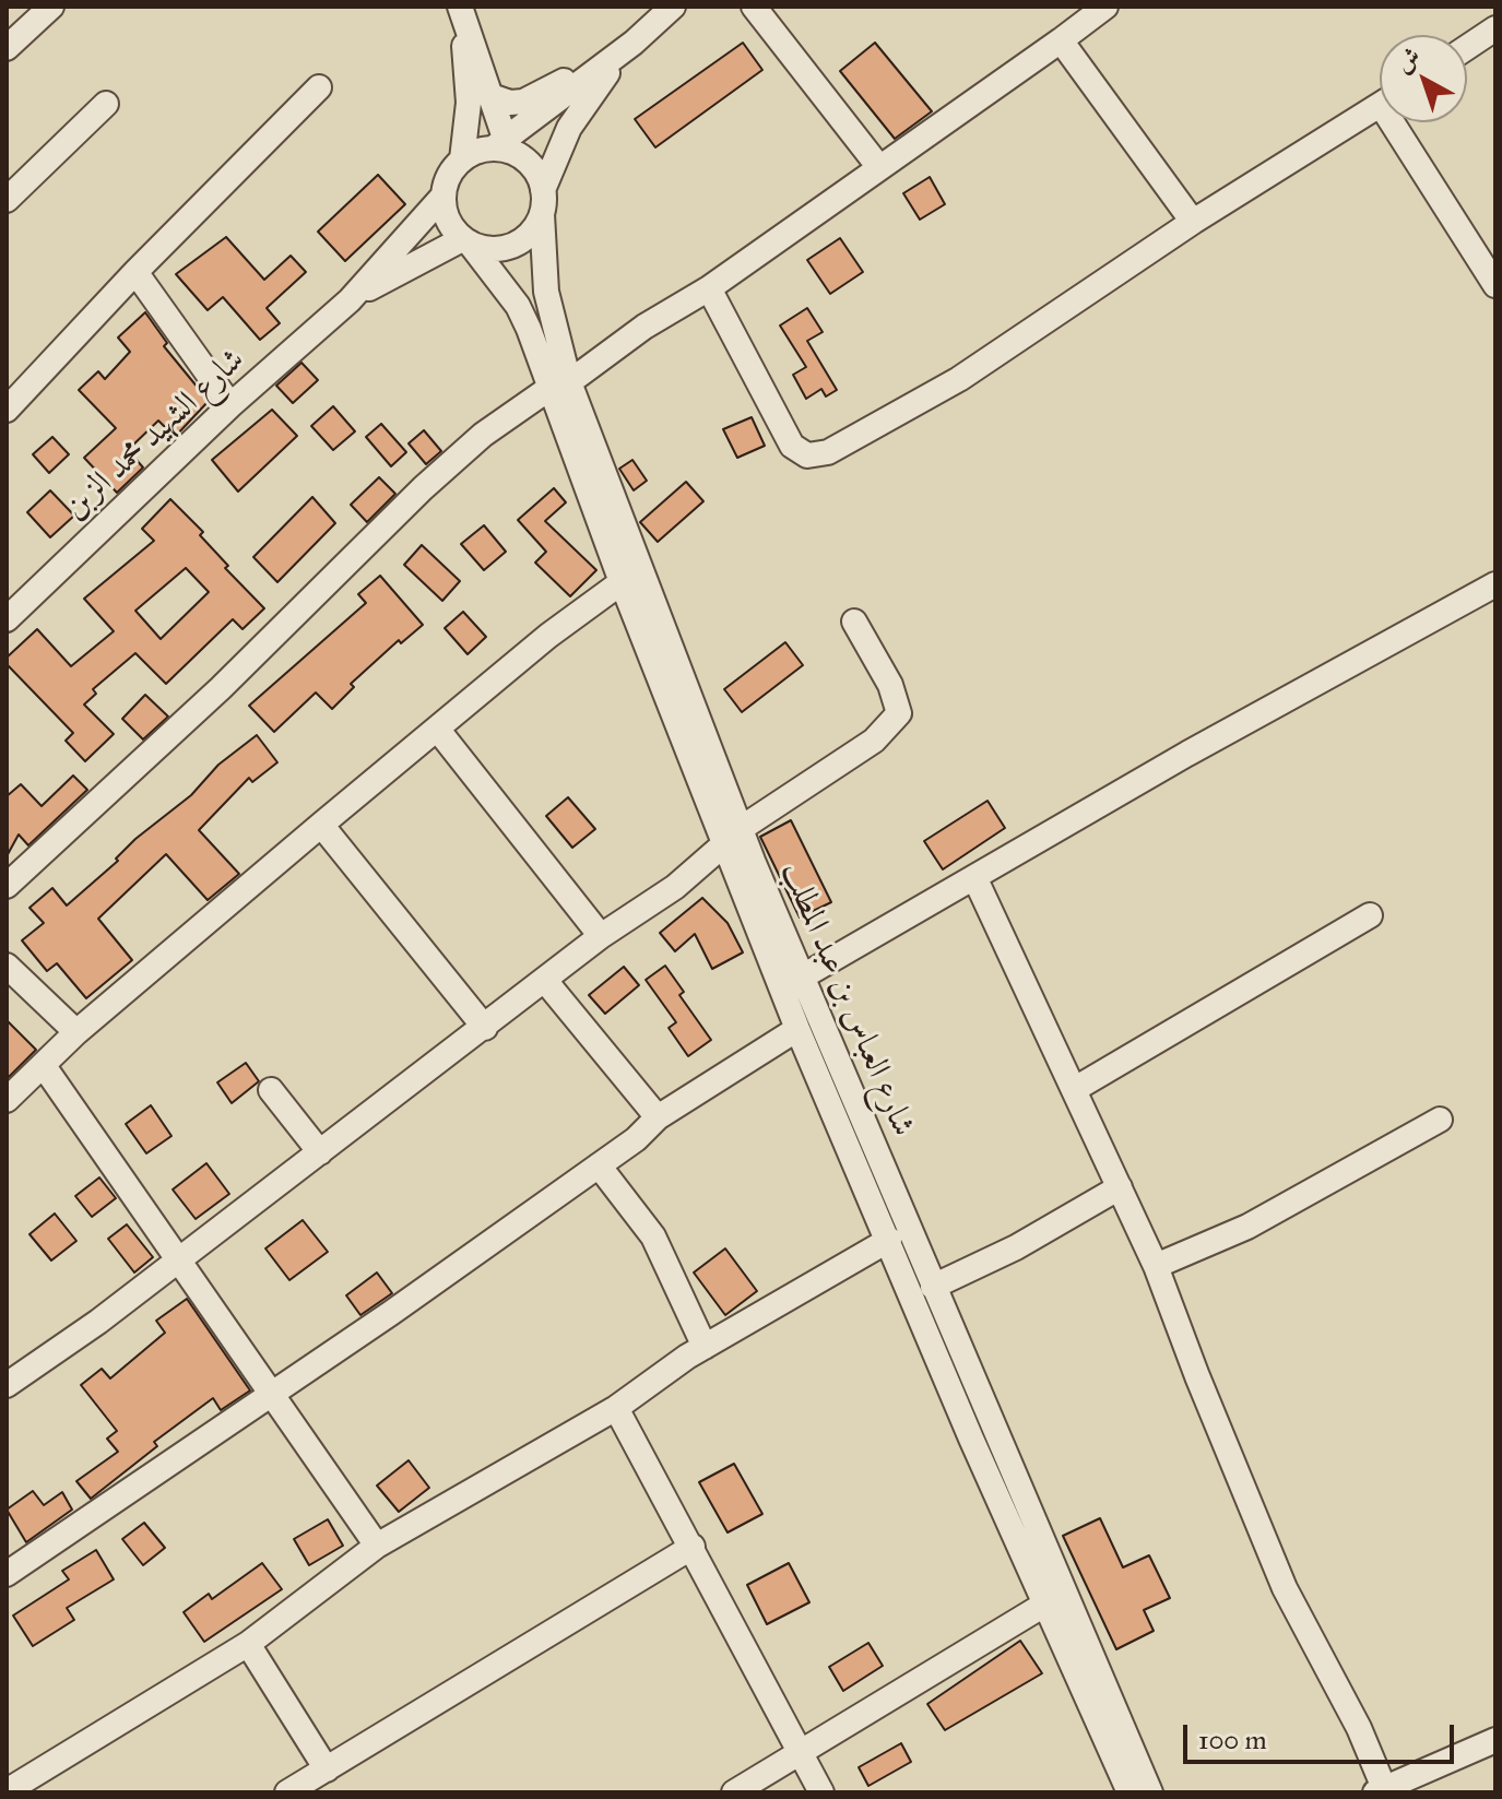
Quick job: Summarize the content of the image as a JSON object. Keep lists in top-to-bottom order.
{
  "streets": {
    "street": ["شارع الشهيد محمد الزبن", "شارع العباس بن عبد المطلب"]
  },
  "crossings": [
    ["شارع الشهيد محمد الزبن", "شارع العباس بن عبد المطلب"]
  ],
  "scale_bar": "100 m",
  "north": "top left"
}
